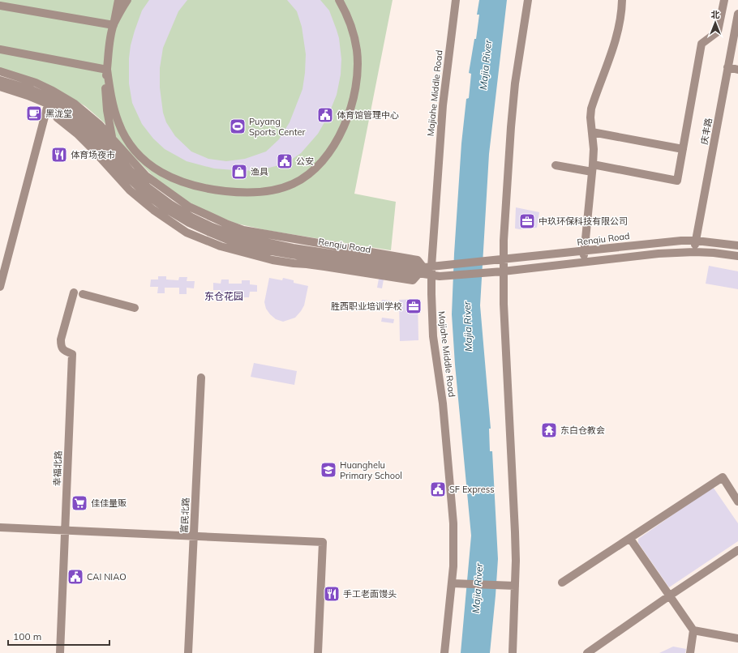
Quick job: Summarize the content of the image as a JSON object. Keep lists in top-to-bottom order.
{
  "streets": {
    "street": [
      "Majiahe Middle Road",
      "庆丰路",
      "Renqiu Road",
      "幸福北路",
      "富民北路"
    ]
  },
  "crossings": [
    ["Majiahe Middle Road", "Renqiu Road"],
    ["庆丰路", "Renqiu Road"]
  ],
  "districts": ["东仓花园"],
  "water": ["Majia River"],
  "places": {
    "cafe": ["黑泷堂"],
    "public building": [
      "体育馆管理中心",
      "公安",
      "SF Express",
      "CAI NIAO"
    ],
    "sports": ["Puyang Sports Center"],
    "restaurant": ["体育场夜市", "手工老面馒头"],
    "shop": ["渔具"],
    "office": ["中玖环保科技有限公司", "胜西职业培训学校"],
    "temple": ["东白仓教会"],
    "school or university": ["Huanghelu Primary School"],
    "supermarket": ["佳佳量贩"]
  },
  "scale_bar": "100 m",
  "north": "top"
}
